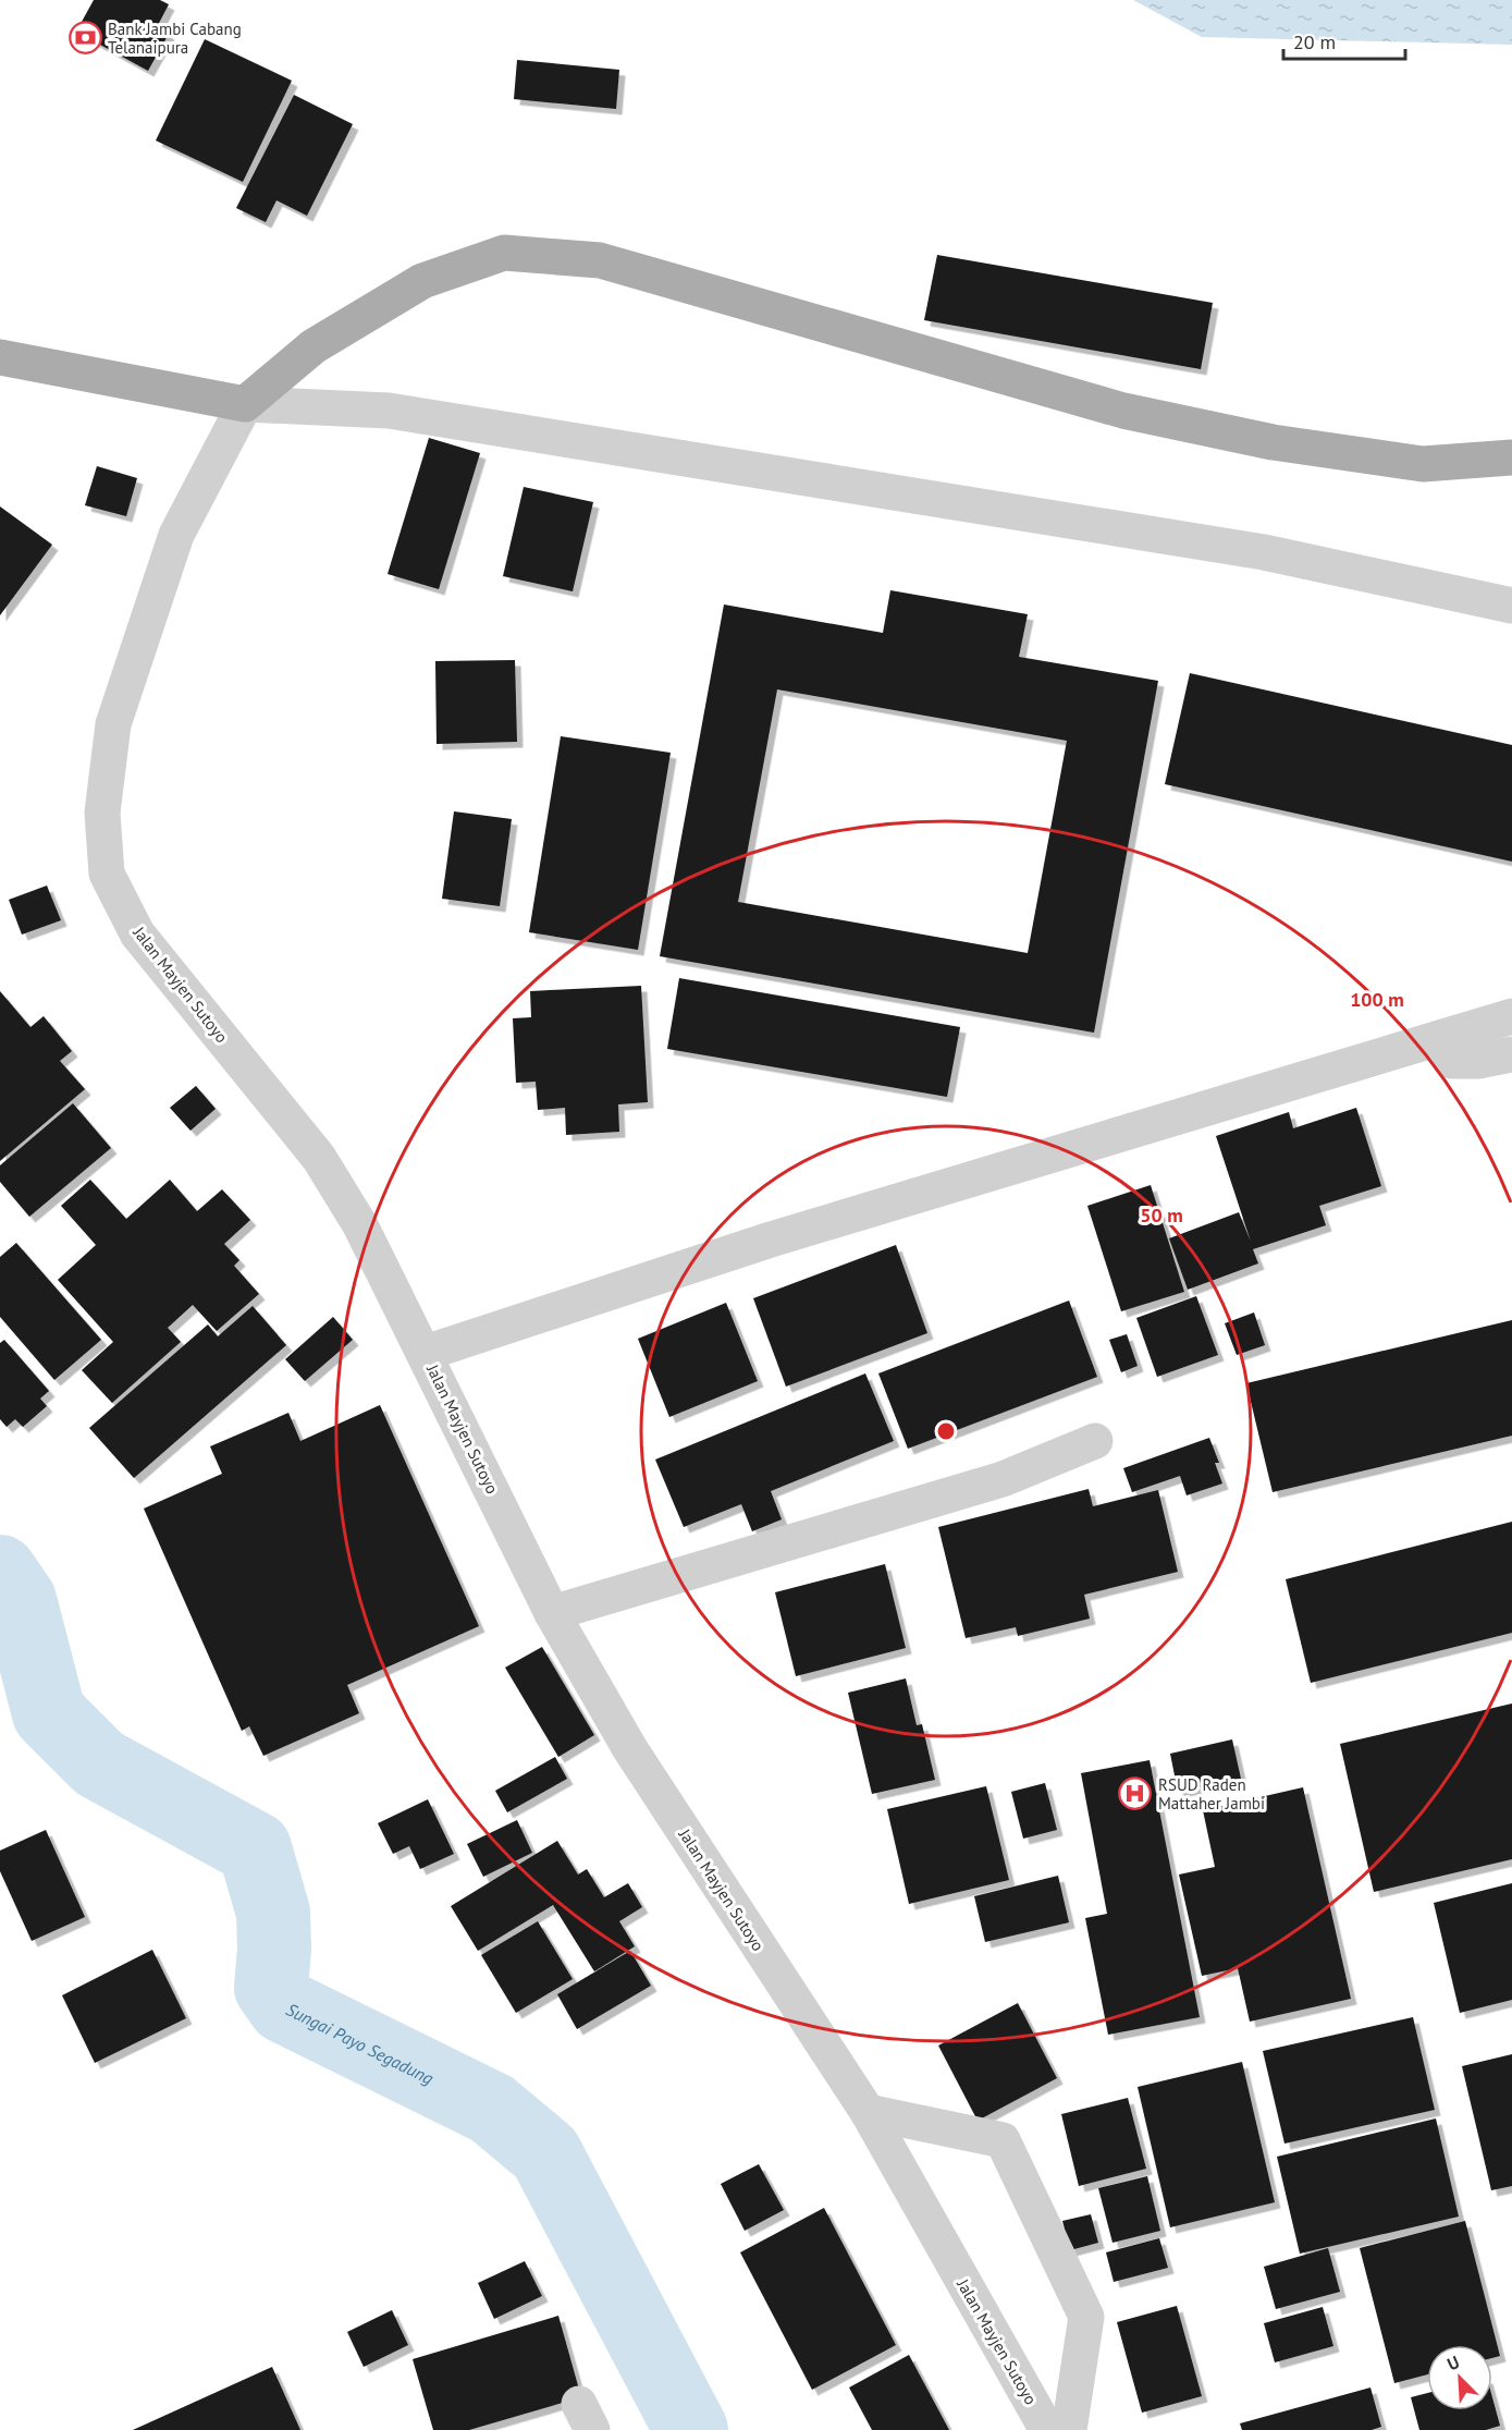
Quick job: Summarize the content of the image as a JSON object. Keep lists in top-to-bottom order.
{
  "streets": {
    "street": ["Jalan Mayjen Sutoyo"]
  },
  "water": ["Sungai Payo Segadung"],
  "places": {
    "bank": ["Bank Jambi Cabang Telanaipura"],
    "hospital": ["RSUD Raden Mattaher Jambi"]
  },
  "scale_bar": "20 m",
  "north": "top left",
  "rings": ["100 m", "50 m"]
}
